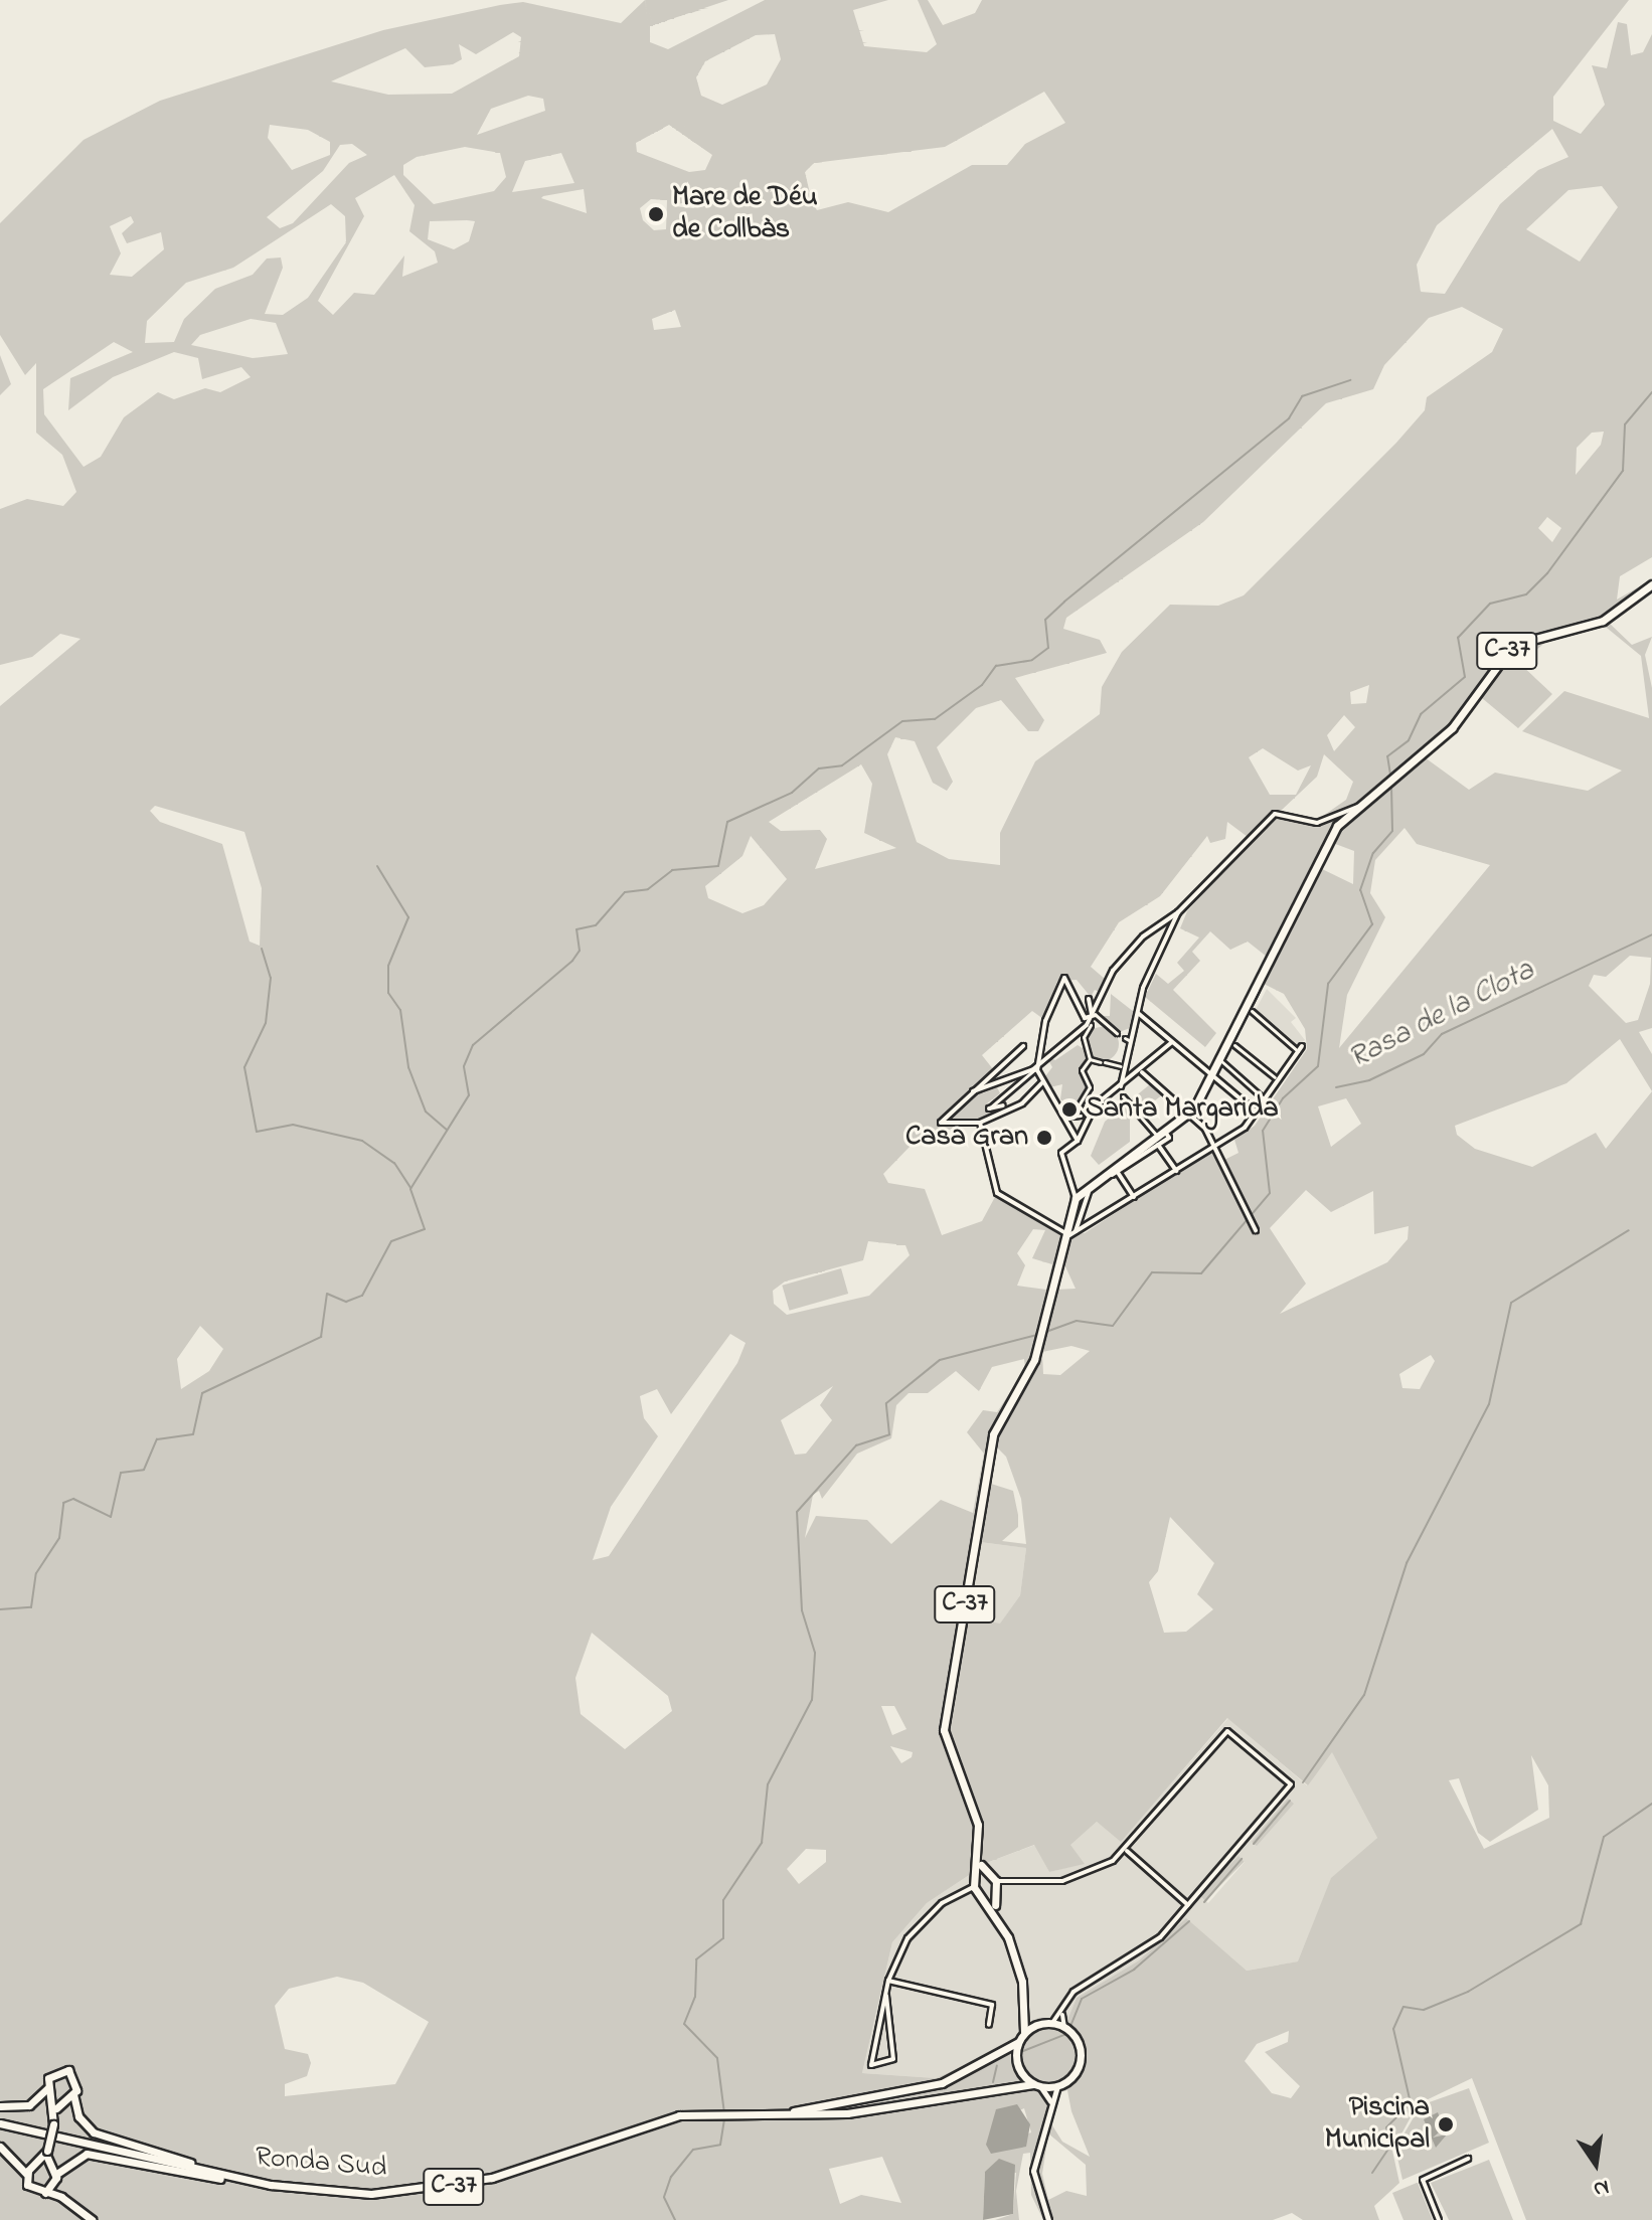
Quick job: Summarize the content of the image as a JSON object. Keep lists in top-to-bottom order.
{
  "streets": {
    "main road": ["C-37", "Ronda Sud"]
  },
  "crossings": [
    ["C-37", "Ronda Sud"]
  ],
  "water": ["Rasa de la Clota"],
  "places": [
    "Mare de Déu de Collbàs",
    "Santa Margarida",
    "Casa Gran",
    "Piscina Municipal"
  ],
  "north": "bottom"
}
